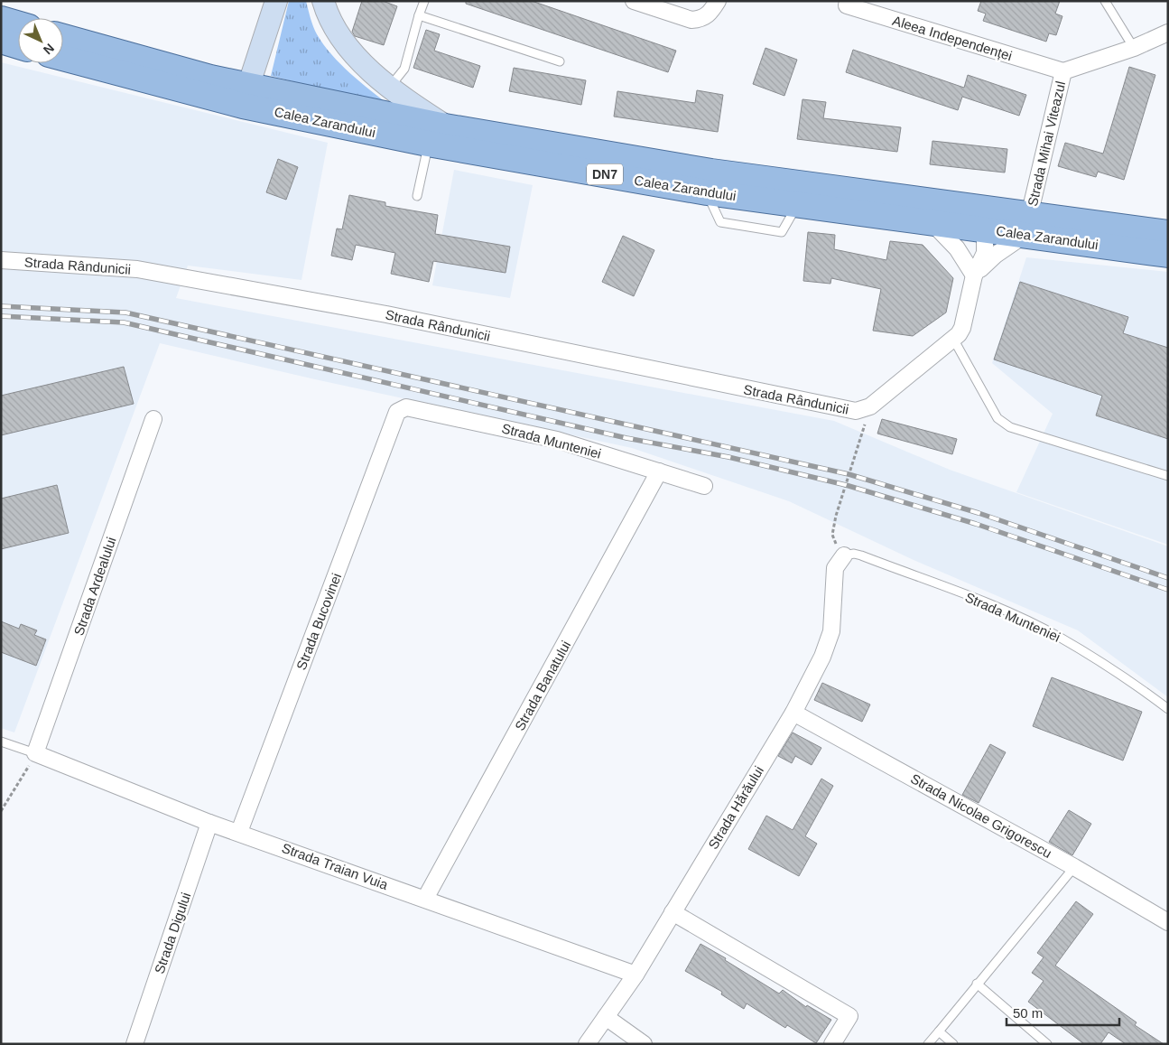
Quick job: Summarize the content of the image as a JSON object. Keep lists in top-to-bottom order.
{
  "streets": {
    "main road": ["Calea Zarandului", "DN7"],
    "street": [
      "Aleea Independenței",
      "Strada Mihai Viteazul",
      "Strada Rândunicii",
      "Strada Munteniei",
      "Strada Ardealului",
      "Strada Bucovinei",
      "Strada Banatului",
      "Strada Hărăului",
      "Strada Nicolae Grigorescu",
      "Strada Traian Vuia",
      "Strada Digului"
    ]
  },
  "crossings": [
    ["Aleea Independenței", "Strada Mihai Viteazul"],
    ["Calea Zarandului", "Strada Mihai Viteazul"],
    ["Strada Munteniei", "Strada Bucovinei"],
    ["Strada Munteniei", "Strada Banatului"],
    ["Strada Munteniei", "Strada Hărăului"],
    ["Strada Ardealului", "Strada Traian Vuia"],
    ["Strada Bucovinei", "Strada Traian Vuia"],
    ["Strada Banatului", "Strada Traian Vuia"],
    ["Strada Hărăului", "Strada Nicolae Grigorescu"],
    ["Strada Hărăului", "Strada Traian Vuia"],
    ["Strada Traian Vuia", "Strada Digului"]
  ],
  "scale_bar": "50 m",
  "north": "bottom right"
}
